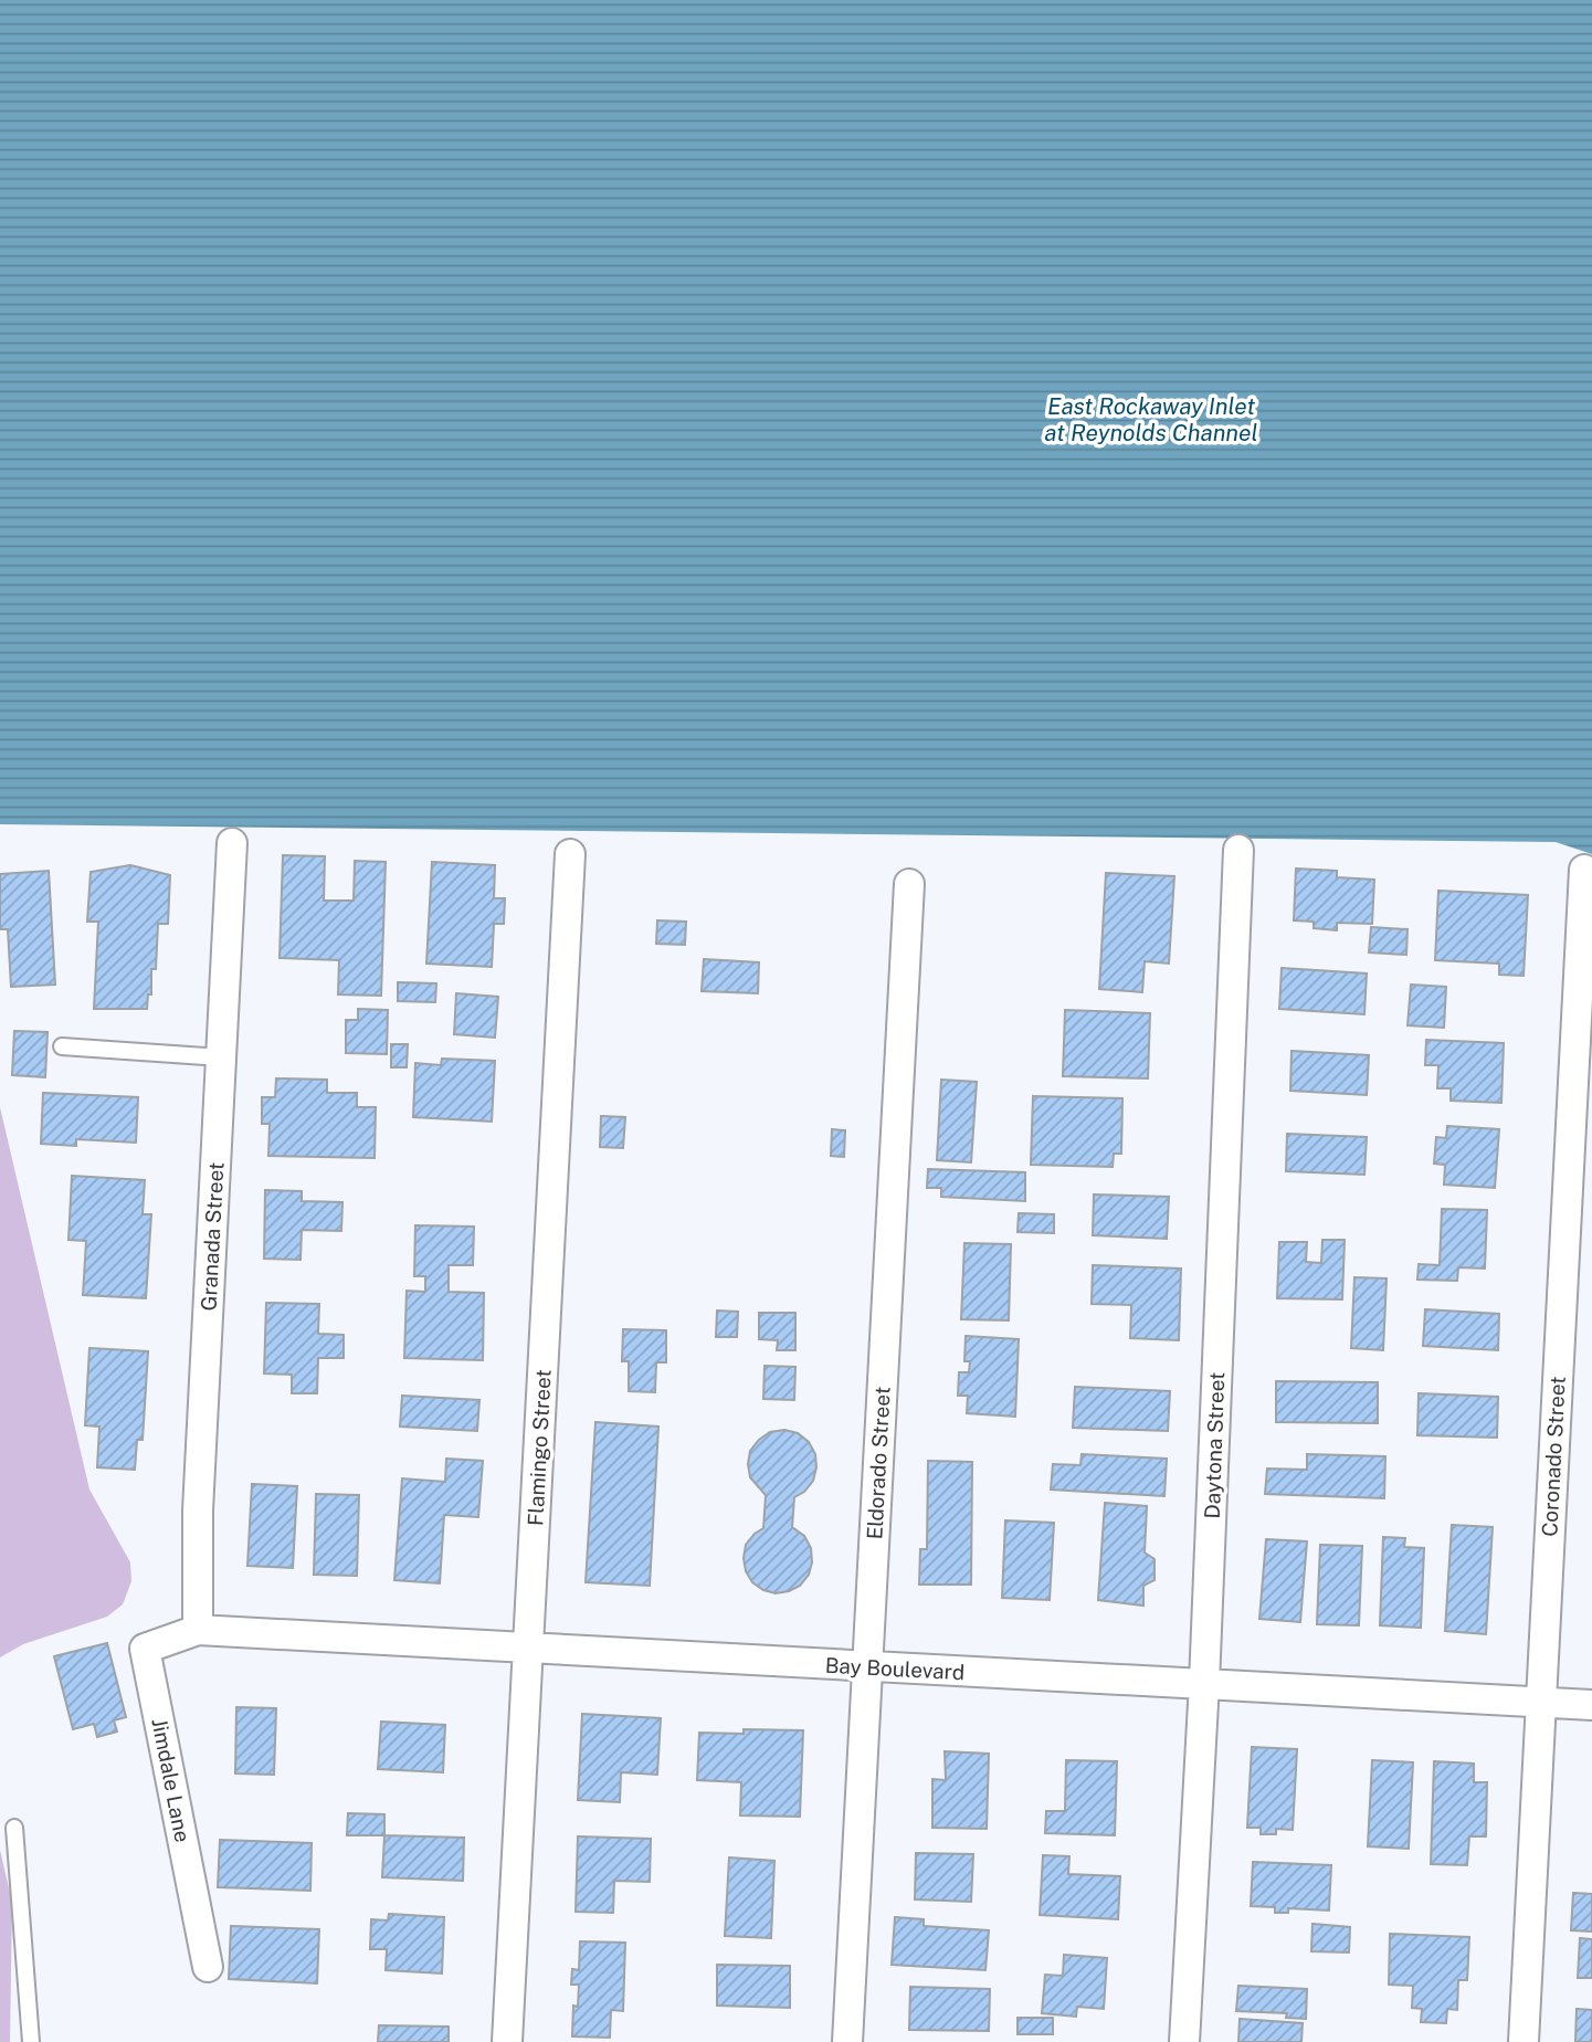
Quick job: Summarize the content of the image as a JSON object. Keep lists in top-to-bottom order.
{
  "streets": {
    "street": [
      "Granada Street",
      "Daytona Street",
      "Flamingo Street",
      "Coronado Street",
      "Eldorado Street",
      "Bay Boulevard",
      "Jimdale Lane"
    ]
  },
  "crossings": [
    ["Granada Street", "Bay Boulevard"],
    ["Granada Street", "Jimdale Lane"],
    ["Daytona Street", "Bay Boulevard"],
    ["Flamingo Street", "Bay Boulevard"],
    ["Coronado Street", "Bay Boulevard"],
    ["Eldorado Street", "Bay Boulevard"],
    ["Bay Boulevard", "Jimdale Lane"]
  ],
  "water": ["East Rockaway Inlet at Reynolds Channel"]
}
